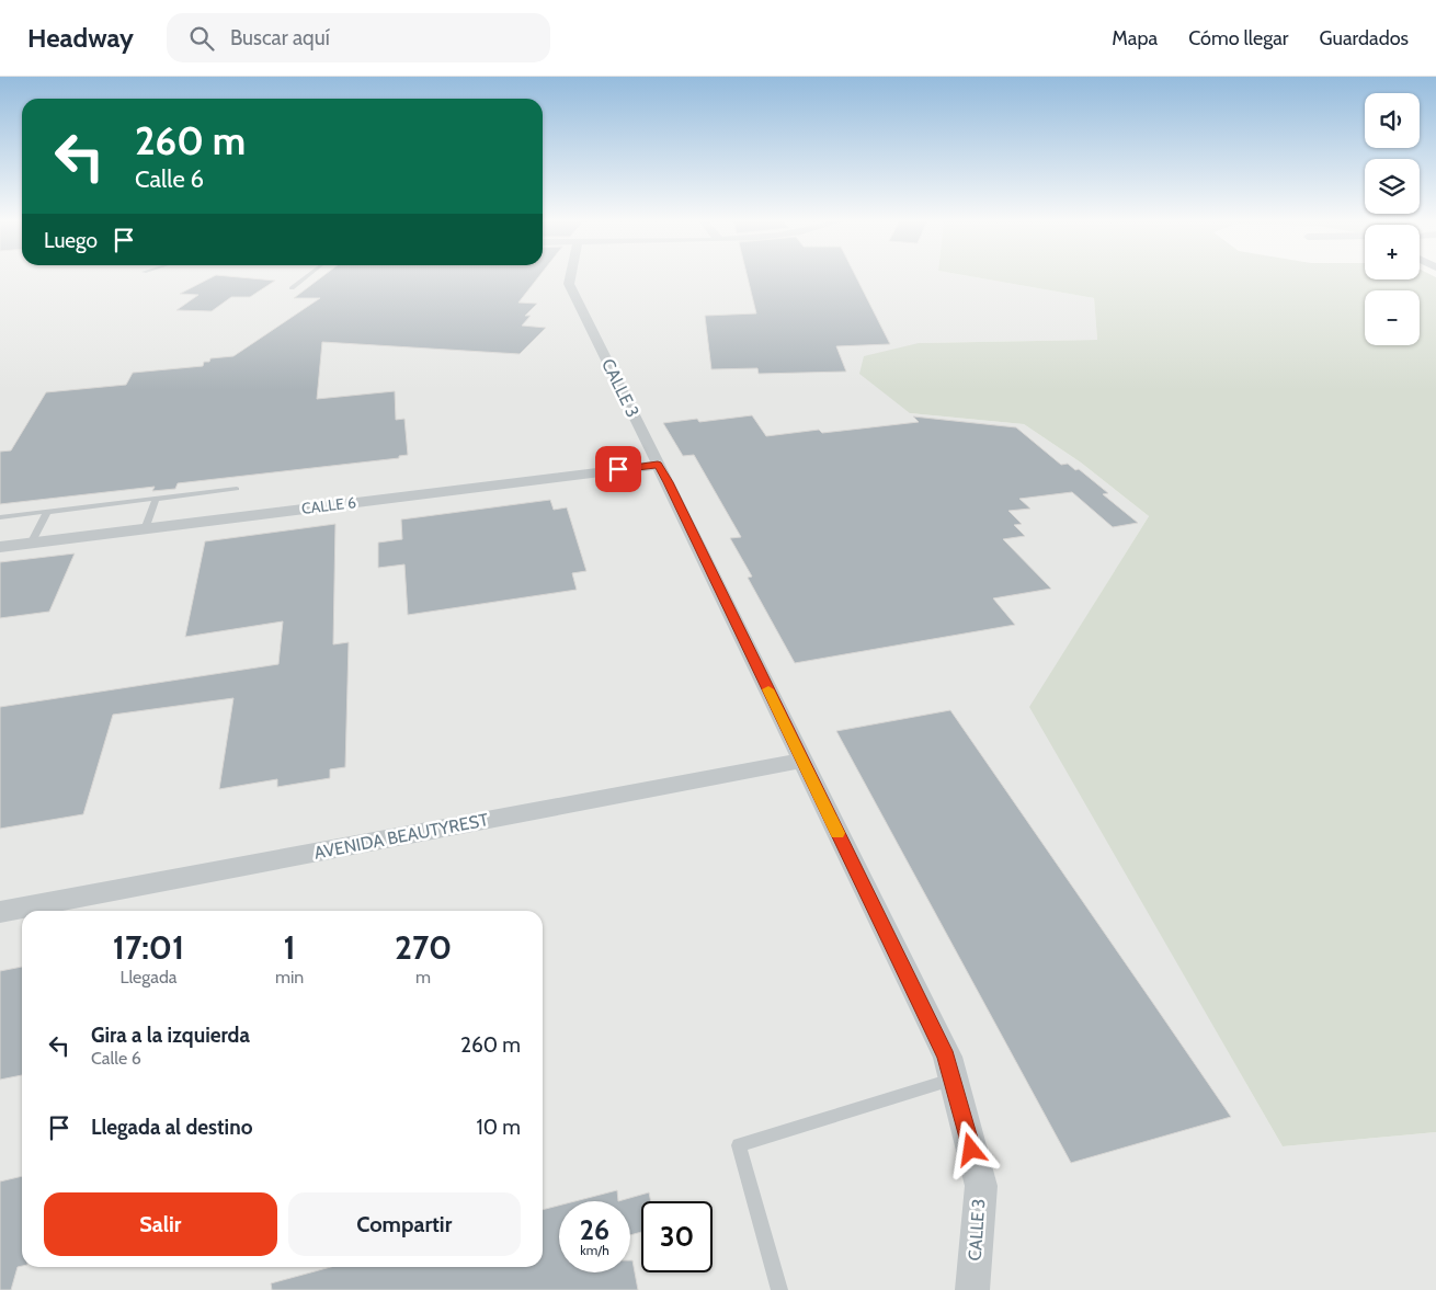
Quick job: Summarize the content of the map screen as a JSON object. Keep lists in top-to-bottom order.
{
  "streets": {
    "street": ["CALLE 3", "CALLE 6", "AVENIDA BEAUTYREST"]
  },
  "crossings": [
    ["CALLE 3", "CALLE 6"],
    ["CALLE 3", "AVENIDA BEAUTYREST"]
  ],
  "page": {
    "header": "Headway",
    "search": "Buscar aquí",
    "nav": ["Mapa", "Cómo llegar", "Guardados"],
    "map_buttons": ["+", "−"],
    "turn": ["260 m", "Calle 6"],
    "then": "Luego",
    "eta": [
      "17:01",
      "Llegada",
      "1",
      "min",
      "270",
      "m"
    ],
    "list": [
      {
        "name": "Gira a la izquierda",
        "note": "Calle 6",
        "value": "260 m"
      },
      {
        "name": "Llegada al destino",
        "value": "10 m"
      }
    ],
    "buttons": ["Salir", "Compartir"],
    "speed": "26 km/h",
    "limit": "30"
  }
}
